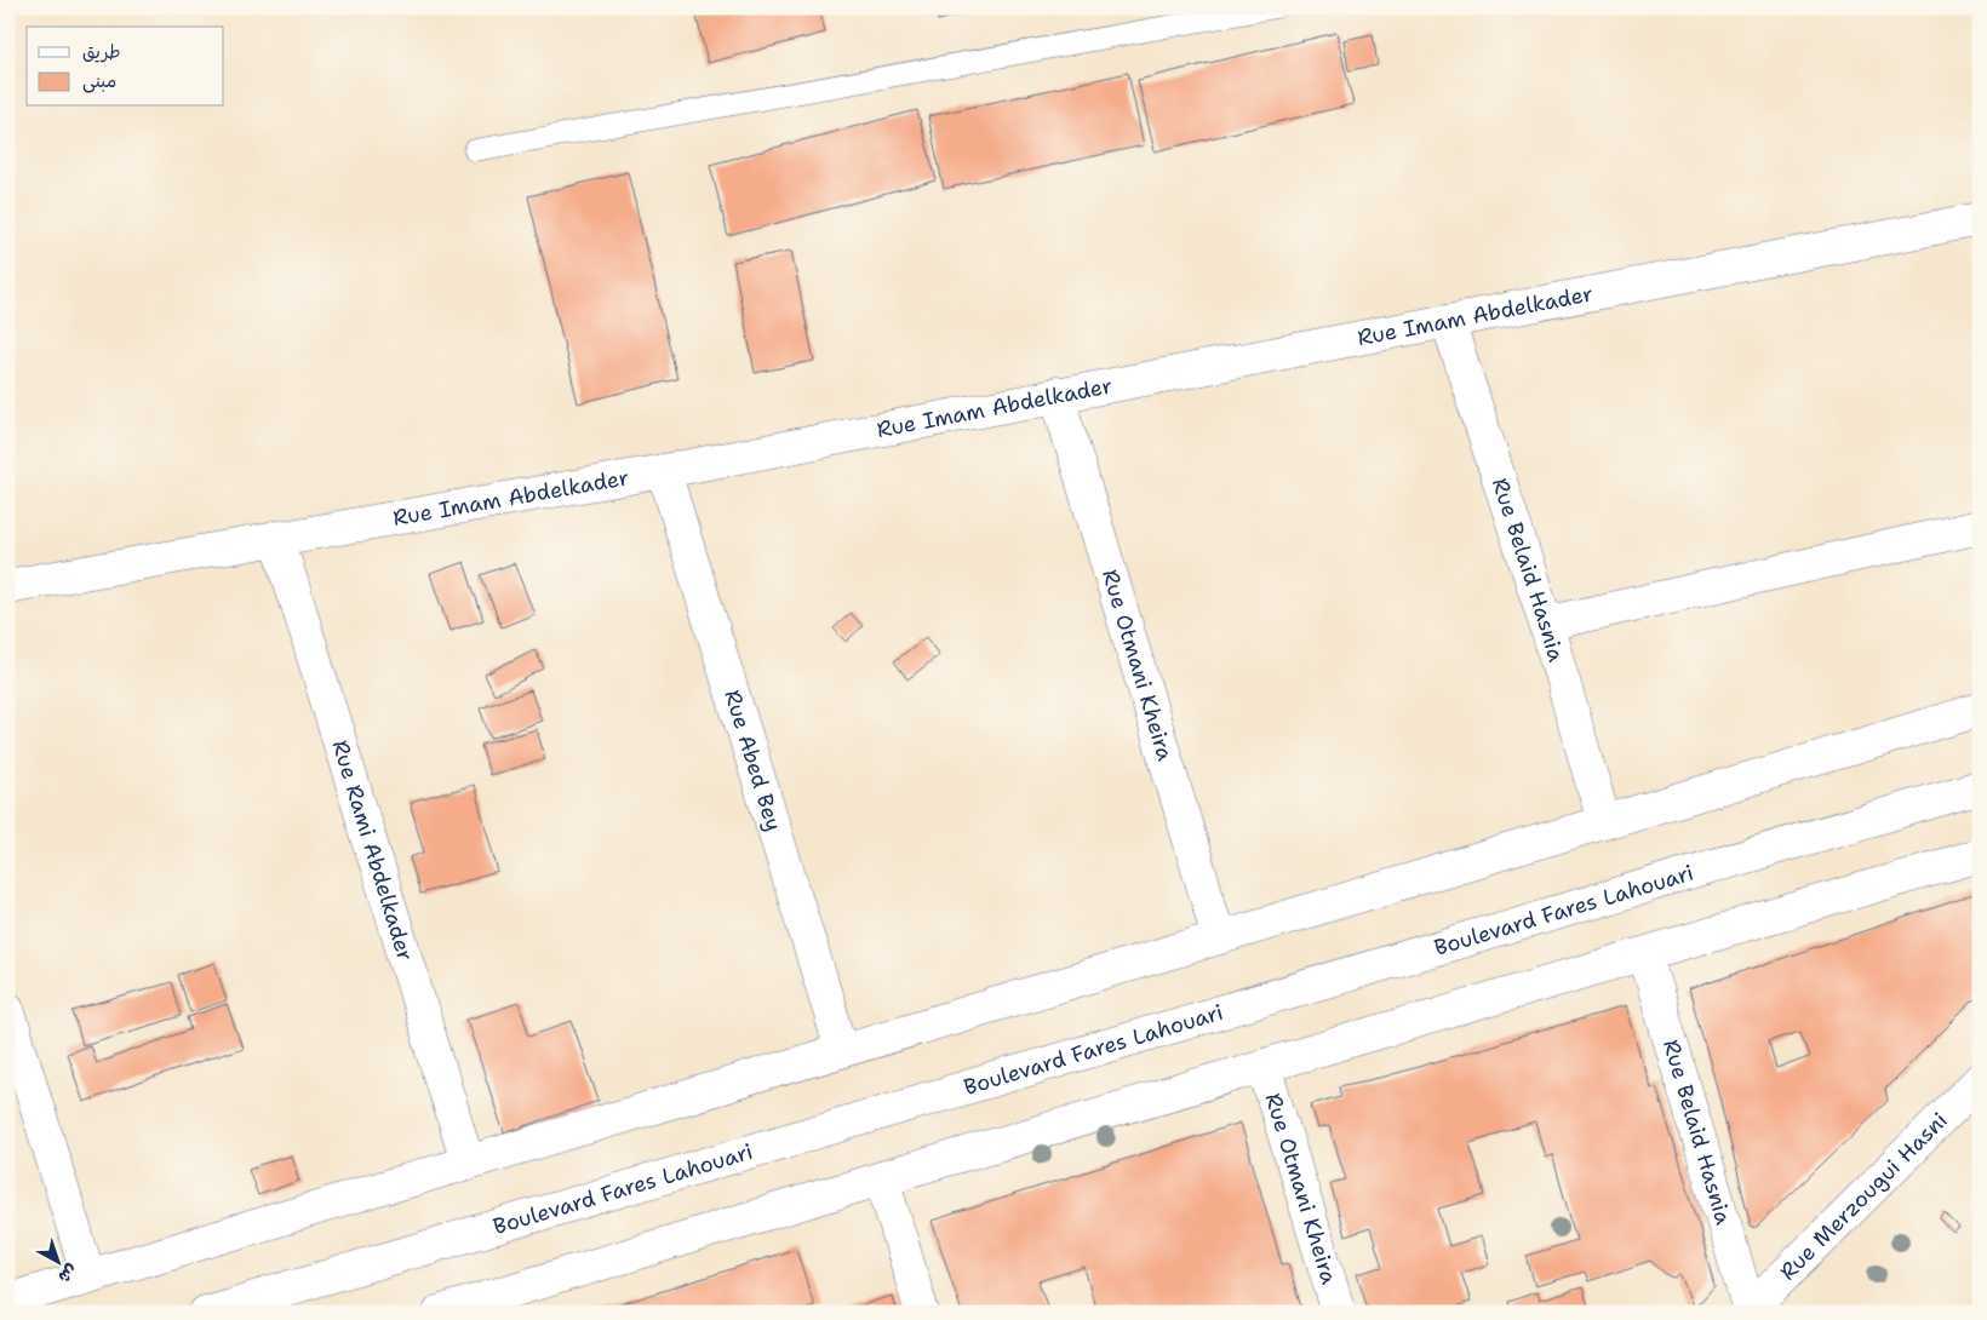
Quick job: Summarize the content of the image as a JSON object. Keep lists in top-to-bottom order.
{
  "streets": {
    "street": [
      "Rue Imam Abdelkader",
      "Rue Belaid Hasnia",
      "Rue Otmani Kheira",
      "Rue Abed Bey",
      "Rue Rami Abdelkader",
      "Boulevard Fares Lahouari",
      "Rue Merzougui Hasni"
    ]
  },
  "crossings": [
    ["Rue Imam Abdelkader", "Rue Belaid Hasnia"],
    ["Rue Imam Abdelkader", "Rue Otmani Kheira"],
    ["Rue Imam Abdelkader", "Rue Abed Bey"],
    ["Rue Imam Abdelkader", "Rue Rami Abdelkader"],
    ["Rue Belaid Hasnia", "Rue Merzougui Hasni"]
  ],
  "legend": ["طريق", "مبنى"],
  "north": "bottom right"
}
